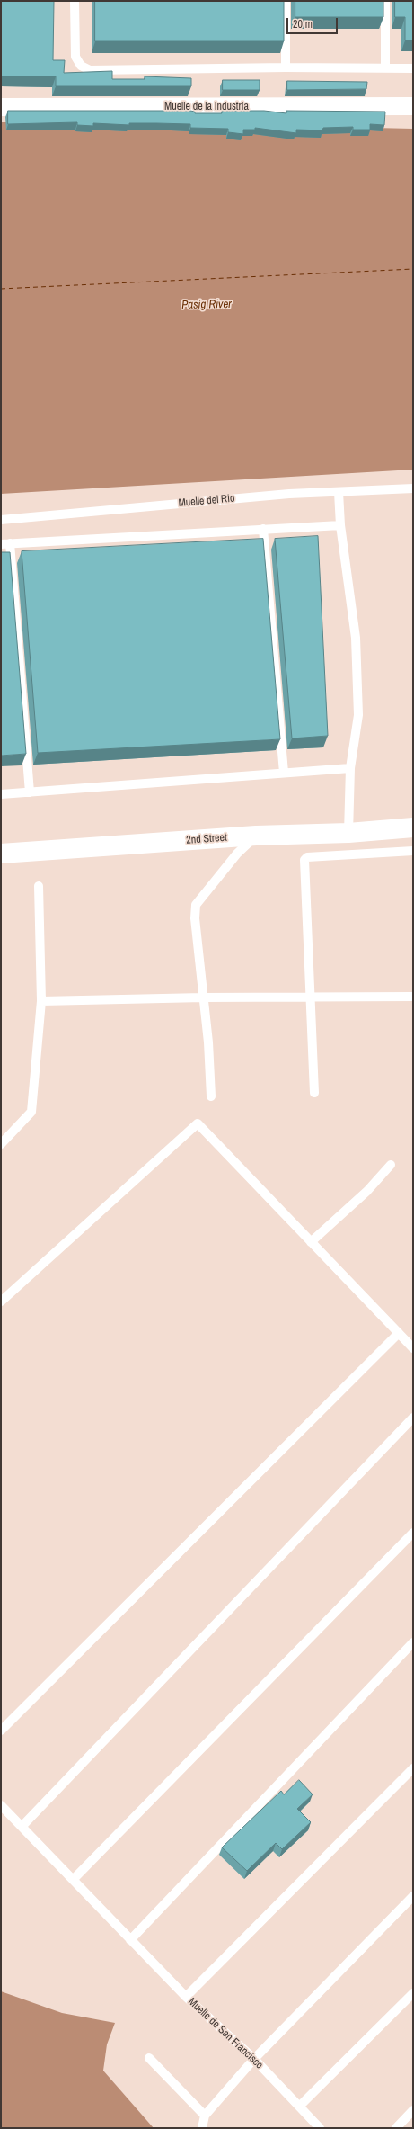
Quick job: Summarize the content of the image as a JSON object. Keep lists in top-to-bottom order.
{
  "streets": {
    "street": ["Muelle de la Industria", "2nd Street"],
    "lane": ["Muelle del Rio", "Muelle de San Francisco"]
  },
  "water": ["Pasig River"],
  "scale_bar": "20 m"
}
